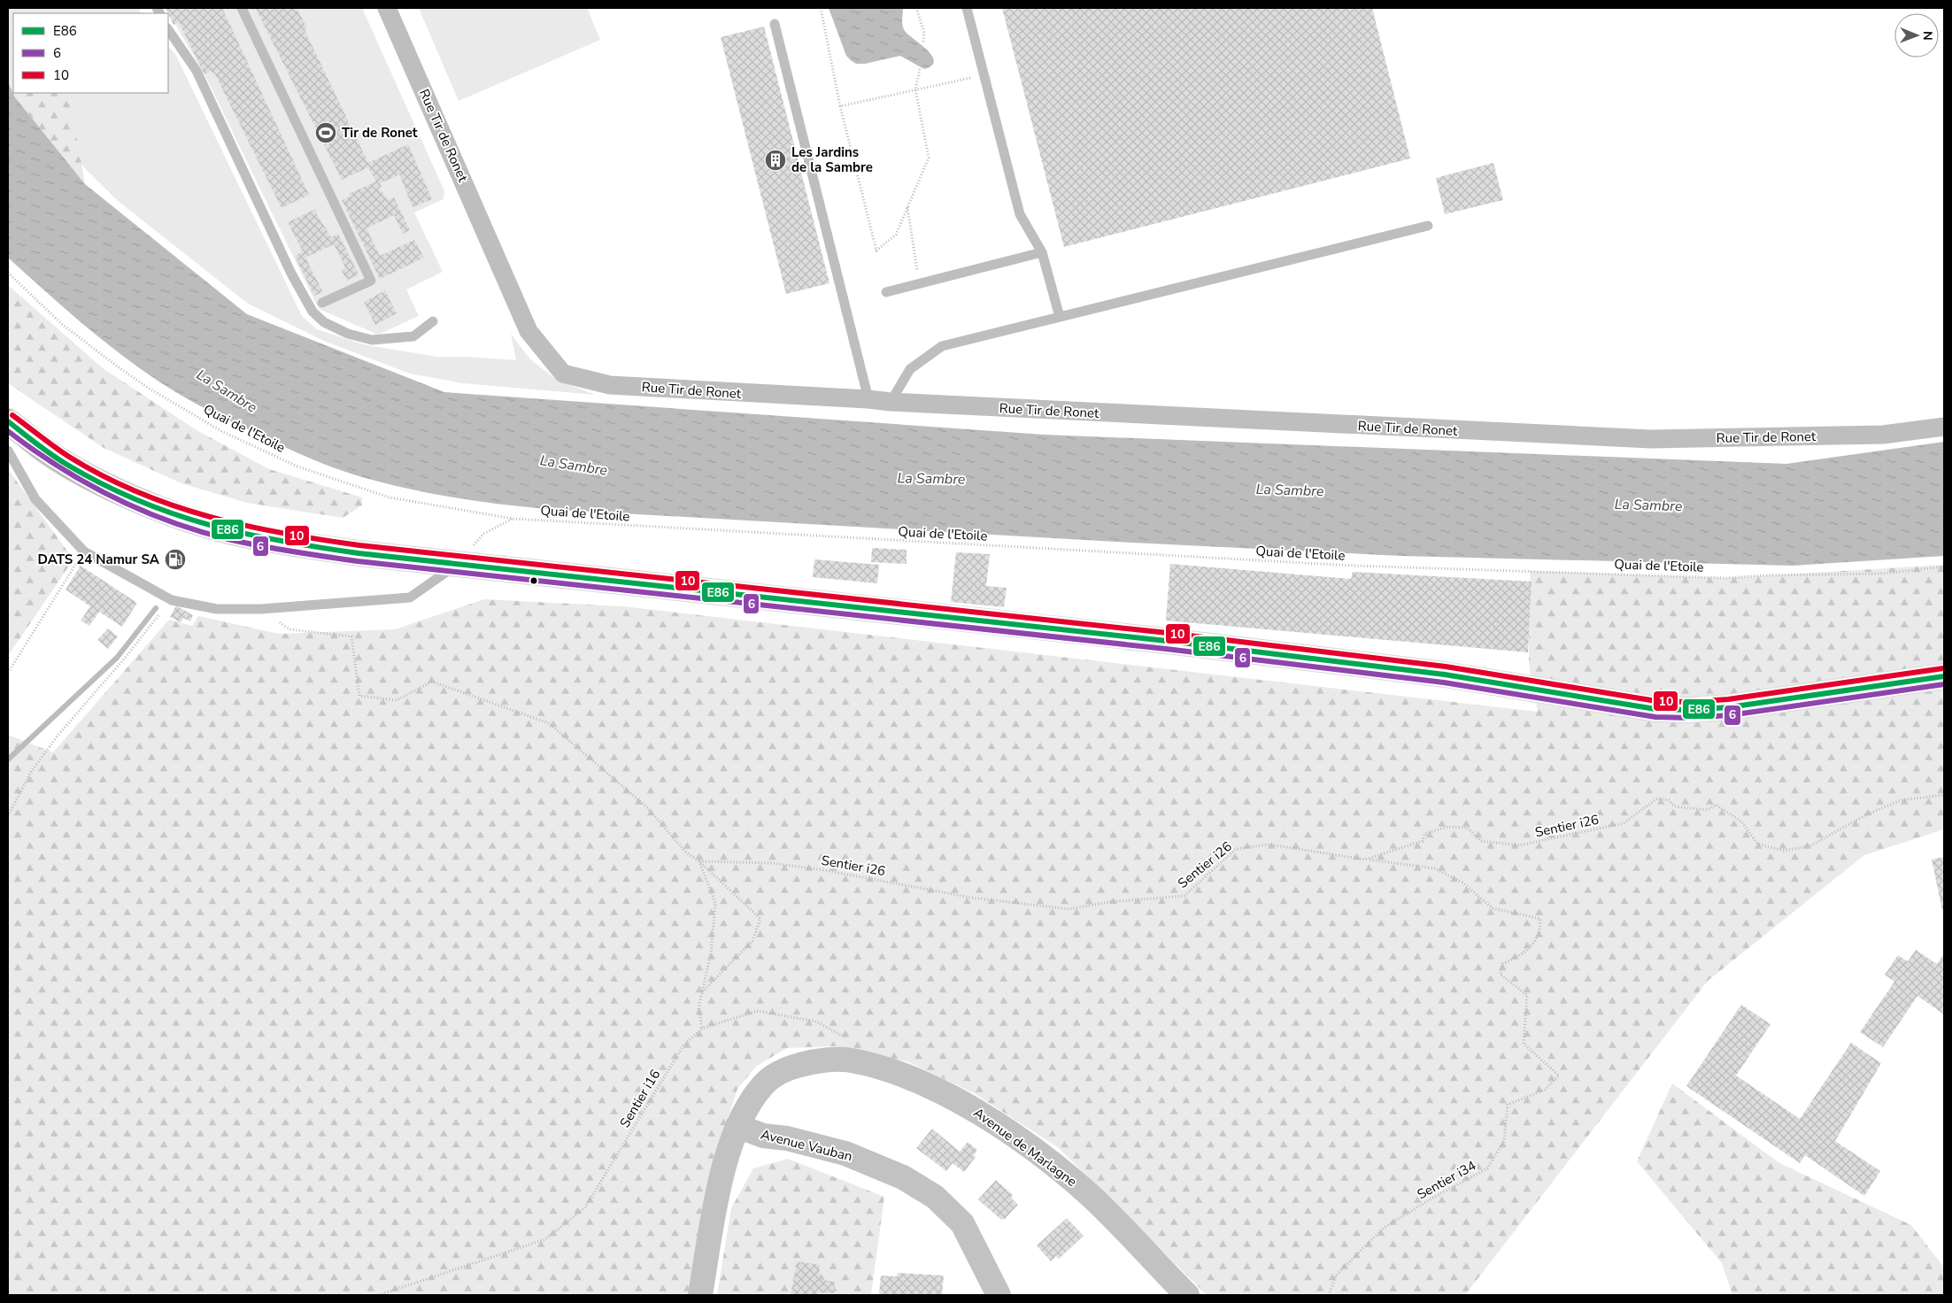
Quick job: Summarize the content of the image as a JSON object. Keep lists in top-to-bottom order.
{
  "streets": {
    "main road": ["Avenue Vauban", "Avenue de Marlagne"],
    "street": ["Rue Tir de Ronet"],
    "path": [
      "Quai de l'Etoile",
      "Sentier i26",
      "Sentier i16",
      "Sentier i34"
    ]
  },
  "crossings": [
    ["Sentier i26", "Sentier i34"],
    ["Avenue Vauban", "Avenue de Marlagne"]
  ],
  "water": ["La Sambre"],
  "places": {
    "sports": ["Tir de Ronet"],
    "building": ["Les Jardins de la Sambre"],
    "fuel station": ["DATS 24 Namur SA"]
  },
  "lines": ["transit line 10", "transit line E86", "transit line 6"],
  "legend": ["E86", "6", "10"],
  "north": "right"
}
